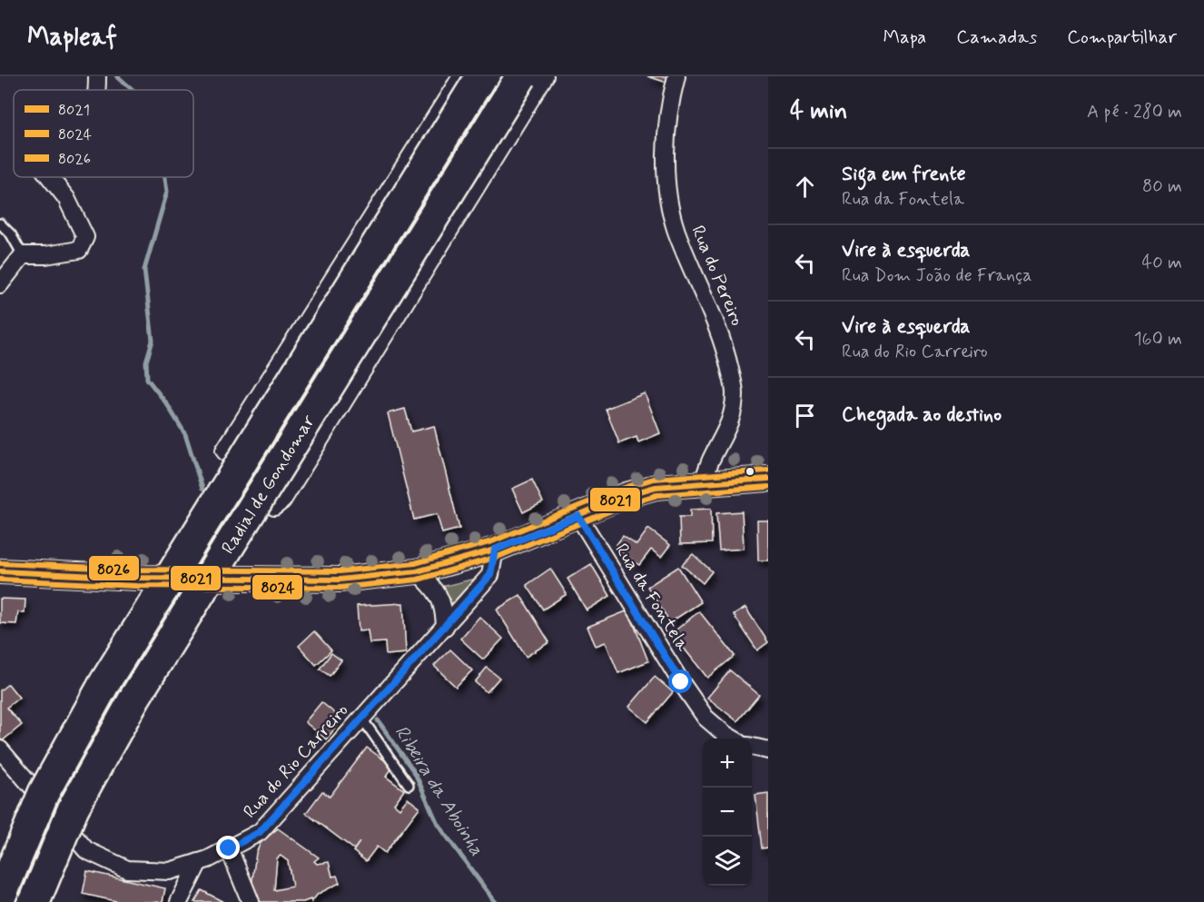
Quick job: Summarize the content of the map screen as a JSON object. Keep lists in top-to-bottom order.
{
  "streets": {
    "highway": ["Radial de Gondomar"],
    "street": ["Rua do Pereiro", "Rua da Fontela", "Rua do Rio Carreiro"]
  },
  "water": ["Ribeira da Aboinha"],
  "lines": ["transit line 8026", "transit line 8021", "transit line 8024"],
  "legend": ["8021", "8024", "8026"],
  "page": {
    "header": "Mapleaf",
    "nav": ["Mapa", "Camadas", "Compartilhar"],
    "heading": ["4 min", "A pé · 280 m"],
    "list": [
      ["Siga em frente", "Rua da Fontela", "80 m"],
      ["Vire à esquerda", "Rua Dom João de França", "40 m"],
      ["Vire à esquerda", "Rua do Rio Carreiro", "160 m"],
      "Chegada ao destino"
    ],
    "map_buttons": ["+", "−"]
  }
}
